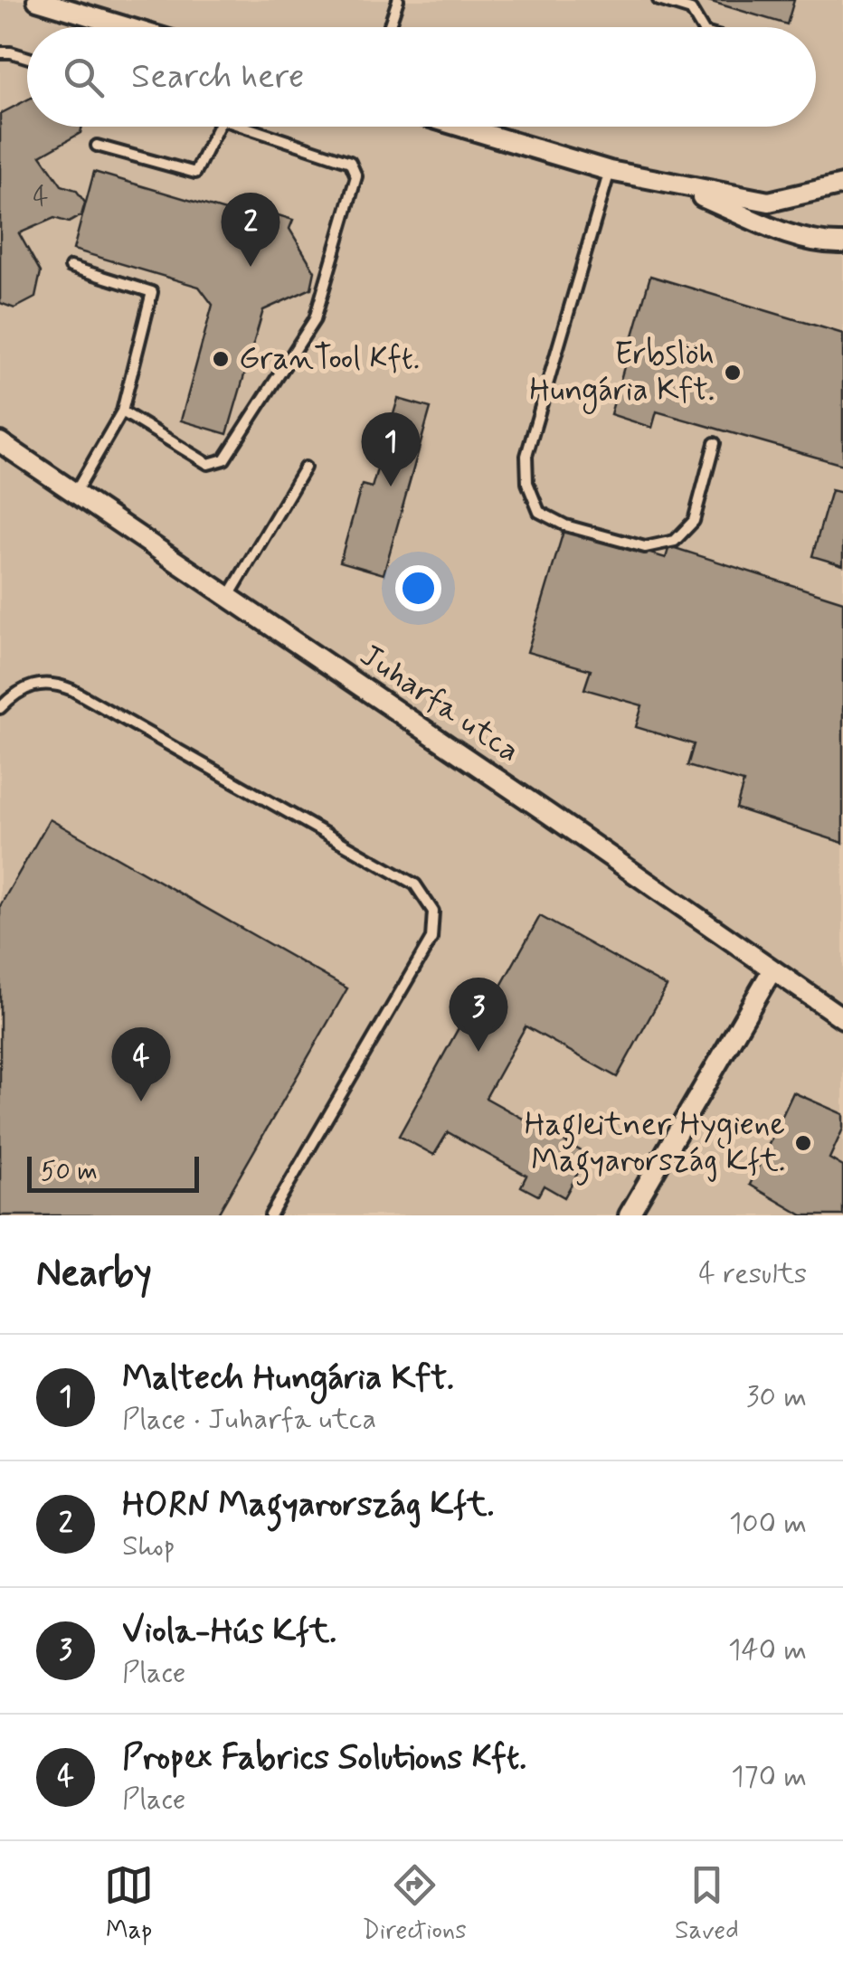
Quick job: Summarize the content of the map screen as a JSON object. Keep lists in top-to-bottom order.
{
  "streets": {
    "street": ["Juharfa utca"]
  },
  "places": ["GranTool Kft.", "Erbslöh Hungária Kft.", "Hagleitner Hygiene Magyarország Kft."],
  "house_numbers": ["4"],
  "scale_bar": "50 m",
  "page": {
    "search": "Search here",
    "pins": [
      "2",
      "1",
      "3",
      "4"
    ],
    "scale": "50 m",
    "heading": ["Nearby", "4 results"],
    "list": [
      {
        "mark": "1",
        "name": "Maltech Hungária Kft.",
        "note": "Place · Juharfa utca",
        "value": "30 m"
      },
      {
        "mark": "2",
        "name": "HORN Magyarország Kft.",
        "note": "Shop",
        "value": "100 m"
      },
      {
        "mark": "3",
        "name": "Viola-Hús Kft.",
        "note": "Place",
        "value": "140 m"
      },
      {
        "mark": "4",
        "name": "Propex Fabrics Solutions Kft.",
        "note": "Place",
        "value": "170 m"
      }
    ],
    "nav": ["Map", "Directions", "Saved"]
  }
}
